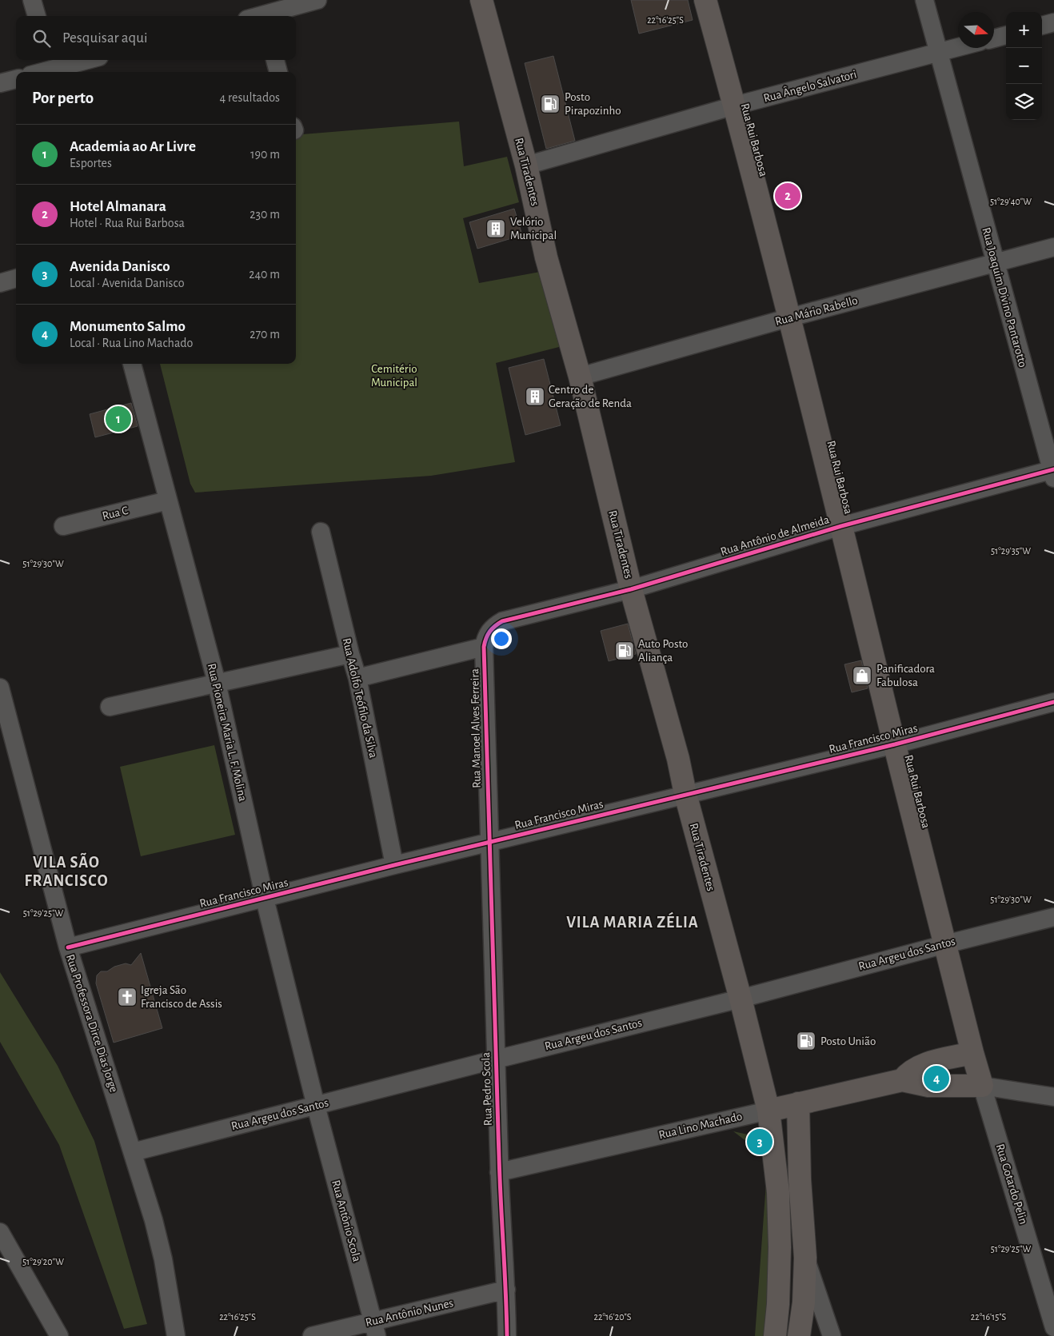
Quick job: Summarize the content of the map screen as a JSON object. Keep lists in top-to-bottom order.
{
  "streets": {
    "main road": ["Rua Rui Barbosa", "Rua Tiradentes", "Rua Lino Machado"],
    "street": [
      "Rua Ângelo Salvatori",
      "Rua Joaquim Divino Pantarotto",
      "Rua Mário Rabello",
      "Rua C",
      "Rua Antônio de Almeida",
      "Rua Adolfo Teófilo da Silva",
      "Rua Manoel Alves Ferreira",
      "Rua Pioneira Maria L. F. Molina",
      "Rua Francisco Miras",
      "Rua Argeu dos Santos",
      "Rua Professora Dirce Dias Jorge",
      "Rua Pedro Scola",
      "Rua Gotardo Pelin",
      "Rua Antônio Scola",
      "Rua Antônio Nunes"
    ]
  },
  "crossings": [
    ["Rua Ângelo Salvatori", "Rua Rui Barbosa"],
    ["Rua Ângelo Salvatori", "Rua Tiradentes"],
    ["Rua Ângelo Salvatori", "Rua Joaquim Divino Pantarotto"],
    ["Rua Rui Barbosa", "Rua Mário Rabello"],
    ["Rua Rui Barbosa", "Rua Antônio de Almeida"],
    ["Rua Rui Barbosa", "Rua Francisco Miras"],
    ["Rua Rui Barbosa", "Rua Argeu dos Santos"],
    ["Rua Rui Barbosa", "Rua Lino Machado"],
    ["Rua Rui Barbosa", "Rua Gotardo Pelin"],
    ["Rua Tiradentes", "Rua Mário Rabello"],
    ["Rua Tiradentes", "Rua Antônio de Almeida"],
    ["Rua Tiradentes", "Rua Francisco Miras"],
    ["Rua Tiradentes", "Rua Argeu dos Santos"],
    ["Rua Tiradentes", "Rua Lino Machado"],
    ["Rua Joaquim Divino Pantarotto", "Rua Mário Rabello"],
    ["Rua Joaquim Divino Pantarotto", "Rua Antônio de Almeida"],
    ["Rua C", "Rua Pioneira Maria L. F. Molina"],
    ["Rua Antônio de Almeida", "Rua Manoel Alves Ferreira"],
    ["Rua Adolfo Teófilo da Silva", "Rua Francisco Miras"],
    ["Rua Manoel Alves Ferreira", "Rua Francisco Miras"],
    ["Rua Manoel Alves Ferreira", "Rua Pedro Scola"],
    ["Rua Pioneira Maria L. F. Molina", "Rua Francisco Miras"],
    ["Rua Pioneira Maria L. F. Molina", "Rua Argeu dos Santos"],
    ["Rua Pioneira Maria L. F. Molina", "Rua Antônio Scola"],
    ["Rua Francisco Miras", "Rua Professora Dirce Dias Jorge"],
    ["Rua Francisco Miras", "Rua Pedro Scola"],
    ["Rua Argeu dos Santos", "Rua Professora Dirce Dias Jorge"],
    ["Rua Argeu dos Santos", "Rua Pedro Scola"],
    ["Rua Argeu dos Santos", "Rua Antônio Scola"],
    ["Rua Pedro Scola", "Rua Lino Machado"],
    ["Rua Pedro Scola", "Rua Antônio Nunes"],
    ["Rua Lino Machado", "Rua Gotardo Pelin"],
    ["Rua Antônio Scola", "Rua Antônio Nunes"]
  ],
  "districts": ["VILA SÃO FRANCISCO", "VILA MARIA ZÉLIA"],
  "parks": ["Cemitério Municipal"],
  "places": {
    "fuel station": ["Posto Pirapozinho", "Auto Posto Aliança", "Posto União"],
    "building": ["Velório Municipal", "Centro de Geração de Renda"],
    "shop": ["Panificadora Fabulosa"],
    "church": ["Igreja São Francisco de Assis"]
  },
  "north": "right",
  "page": {
    "map_buttons": ["+", "−"],
    "search": "Pesquisar aqui",
    "heading": ["Por perto", "4 resultados"],
    "list": [
      {
        "mark": "1",
        "name": "Academia ao Ar Livre",
        "note": "Esportes",
        "value": "190 m"
      },
      {
        "mark": "2",
        "name": "Hotel Almanara",
        "note": "Hotel · Rua Rui Barbosa",
        "value": "230 m"
      },
      {
        "mark": "3",
        "name": "Avenida Danisco",
        "note": "Local · Avenida Danisco",
        "value": "240 m"
      },
      {
        "mark": "4",
        "name": "Monumento Salmo",
        "note": "Local · Rua Lino Machado",
        "value": "270 m"
      }
    ],
    "pins": [
      "2",
      "1",
      "4",
      "3"
    ]
  },
  "coordinates": [
    "22°16'25\"S",
    "51°29'40\"W",
    "51°29'35\"W",
    "51°29'30\"W",
    "51°29'25\"W",
    "51°29'20\"W",
    "22°16'20\"S",
    "22°16'15\"S"
  ]
}
